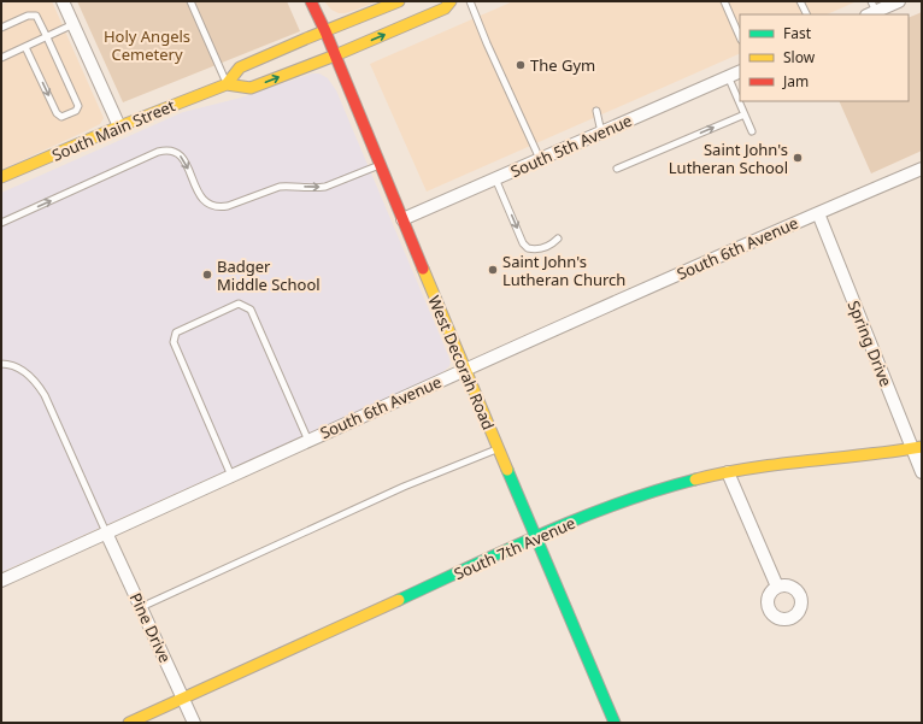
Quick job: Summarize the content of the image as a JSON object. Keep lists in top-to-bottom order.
{
  "streets": {
    "street": [
      "South Main Street",
      "South 5th Avenue",
      "South 6th Avenue",
      "Spring Drive",
      "West Decorah Road",
      "South 7th Avenue",
      "Pine Drive"
    ]
  },
  "crossings": [
    ["South Main Street", "West Decorah Road"],
    ["South 5th Avenue", "West Decorah Road"],
    ["South 6th Avenue", "Spring Drive"],
    ["South 6th Avenue", "West Decorah Road"],
    ["South 6th Avenue", "Pine Drive"],
    ["Spring Drive", "South 7th Avenue"],
    ["West Decorah Road", "South 7th Avenue"],
    ["South 7th Avenue", "Pine Drive"]
  ],
  "parks": ["Holy Angels Cemetery"],
  "places": [
    "The Gym",
    "Saint John's Lutheran School",
    "Saint John's Lutheran Church",
    "Badger Middle School"
  ],
  "legend": ["Fast", "Slow", "Jam"]
}
